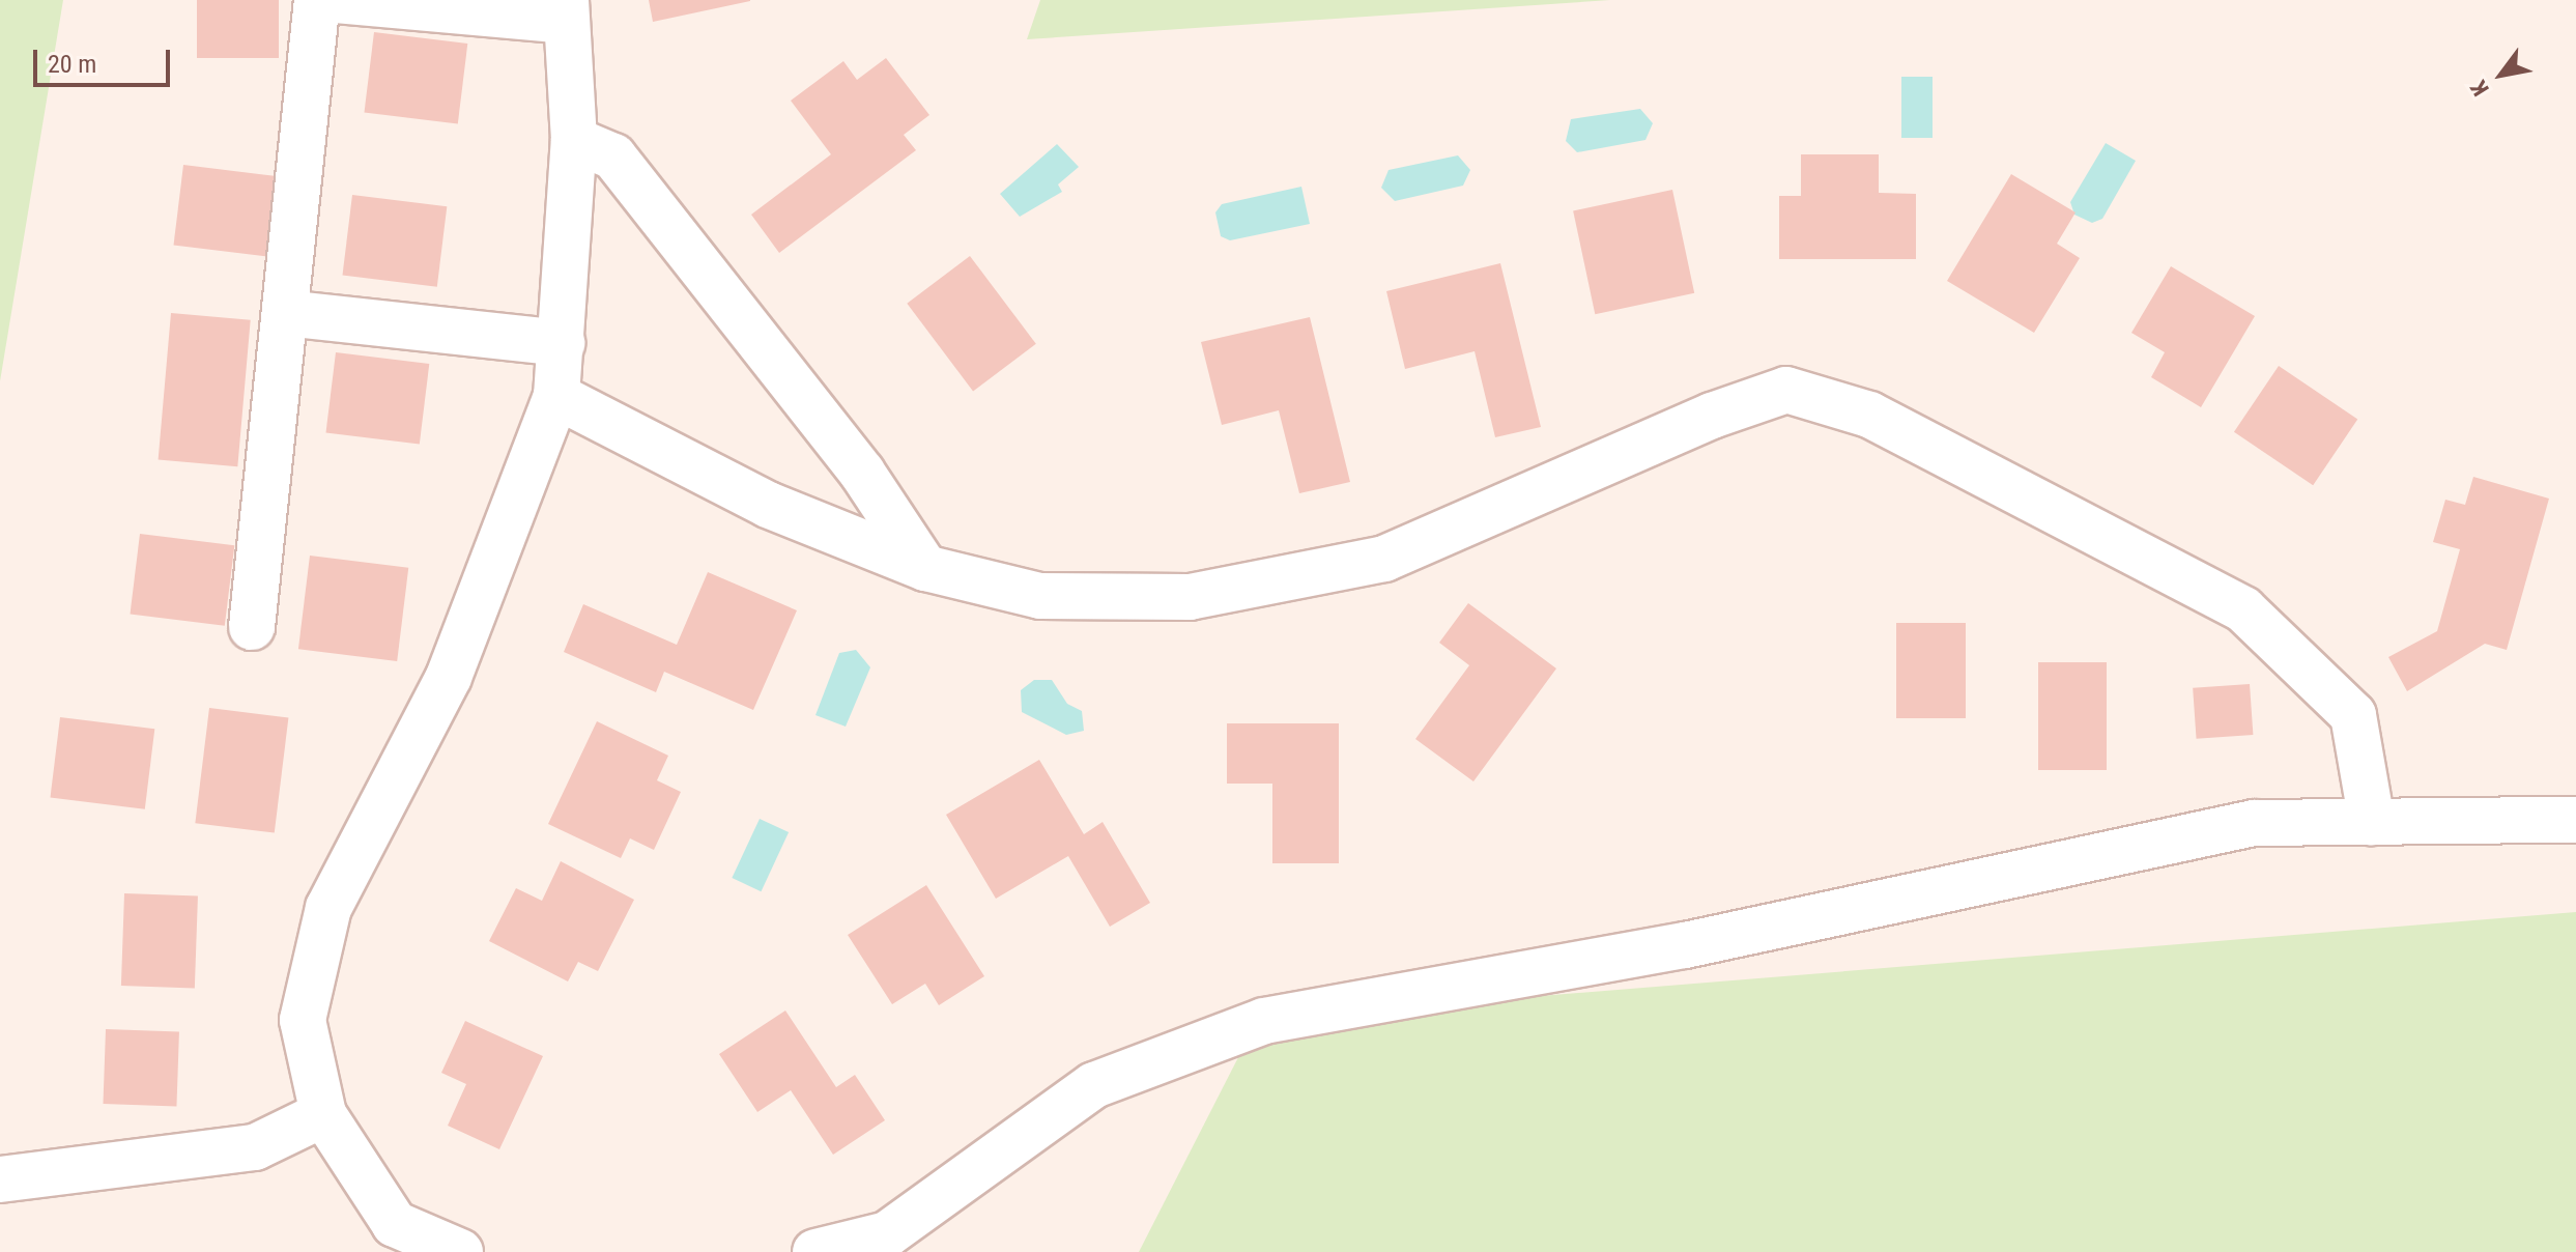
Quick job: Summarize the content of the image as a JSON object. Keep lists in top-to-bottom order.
{
  "scale_bar": "20 m",
  "north": "bottom left"
}
